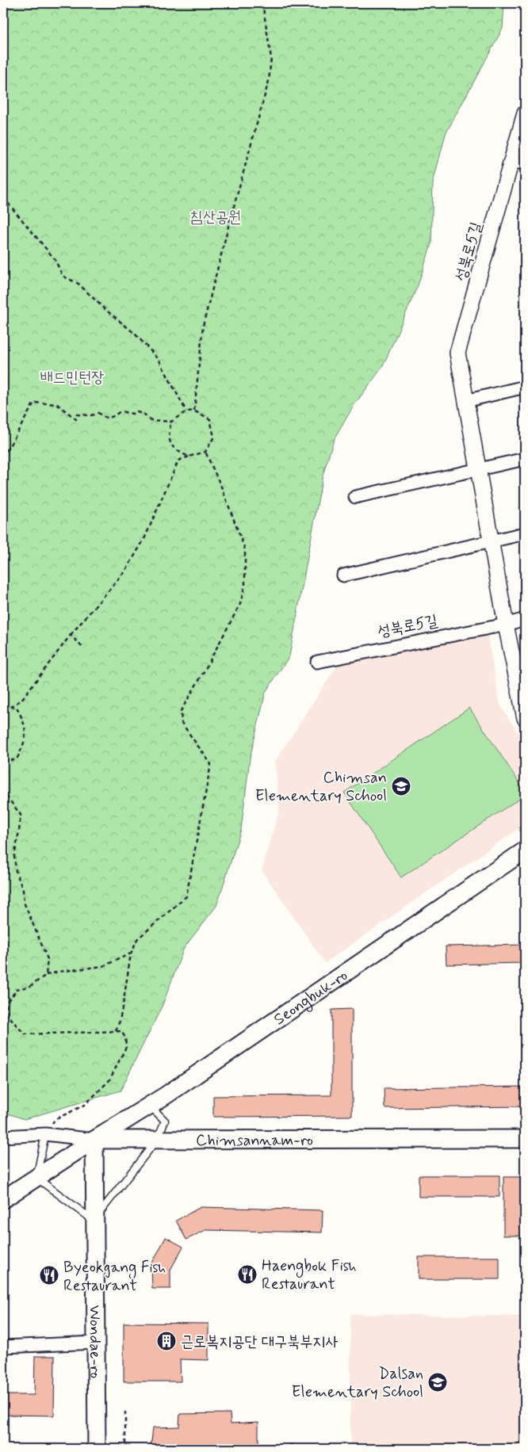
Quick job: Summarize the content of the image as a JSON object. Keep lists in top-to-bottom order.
{
  "streets": {
    "main road": ["Seongbuk-ro", "Chimsannam-ro", "Wondae-ro"],
    "street": ["성북로5길"]
  },
  "crossings": [
    ["Seongbuk-ro", "Chimsannam-ro"],
    ["Seongbuk-ro", "Wondae-ro"],
    ["Chimsannam-ro", "Wondae-ro"]
  ],
  "parks": ["침산공원", "배드민턴장"],
  "places": {
    "school or university": ["Chimsan Elementary School", "Dalsan Elementary School"],
    "restaurant": ["Haengbok Fish Restaurant", "Byeokgang Fish Restaurant"],
    "building": ["근로복지공단 대구북부지사"]
  }
}
